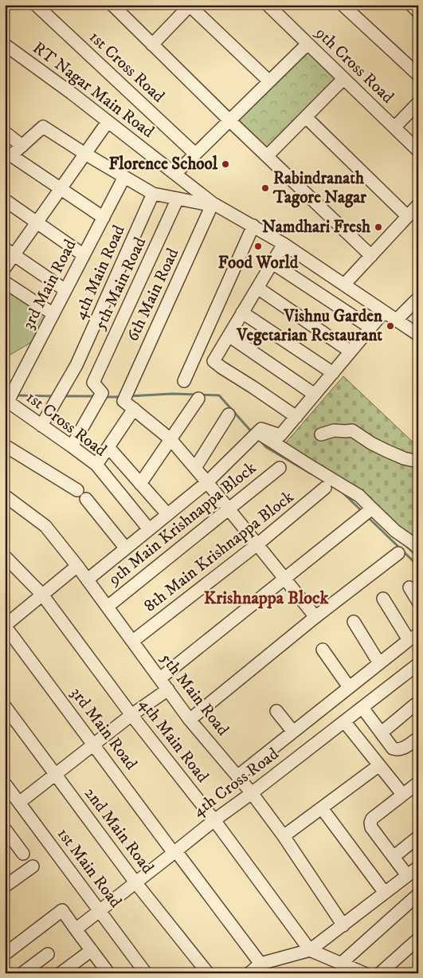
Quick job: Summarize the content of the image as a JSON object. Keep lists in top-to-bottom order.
{
  "streets": {
    "street": [
      "9th Cross Road",
      "1st Cross Road",
      "RT Nagar Main Road",
      "4th Main Road",
      "5th Main Road",
      "3rd Main Road",
      "6th Main Road",
      "9th Main Krishnappa Block",
      "8th Main Krishnappa Block",
      "4th Cross Road",
      "2nd Main Road",
      "1st Main Road"
    ]
  },
  "crossings": [
    ["1st Cross Road", "4th Main Road"],
    ["1st Cross Road", "5th Main Road"],
    ["1st Cross Road", "3rd Main Road"],
    ["RT Nagar Main Road", "6th Main Road"],
    ["4th Main Road", "4th Cross Road"],
    ["5th Main Road", "9th Main Krishnappa Block"],
    ["5th Main Road", "8th Main Krishnappa Block"],
    ["5th Main Road", "4th Cross Road"],
    ["3rd Main Road", "4th Cross Road"],
    ["4th Cross Road", "2nd Main Road"],
    ["4th Cross Road", "1st Main Road"]
  ],
  "districts": ["Krishnappa Block"],
  "places": [
    "Florence School",
    "Rabindranath Tagore Nagar",
    "Namdhari Fresh",
    "Food World",
    "Vishnu Garden Vegetarian Restaurant"
  ]
}
